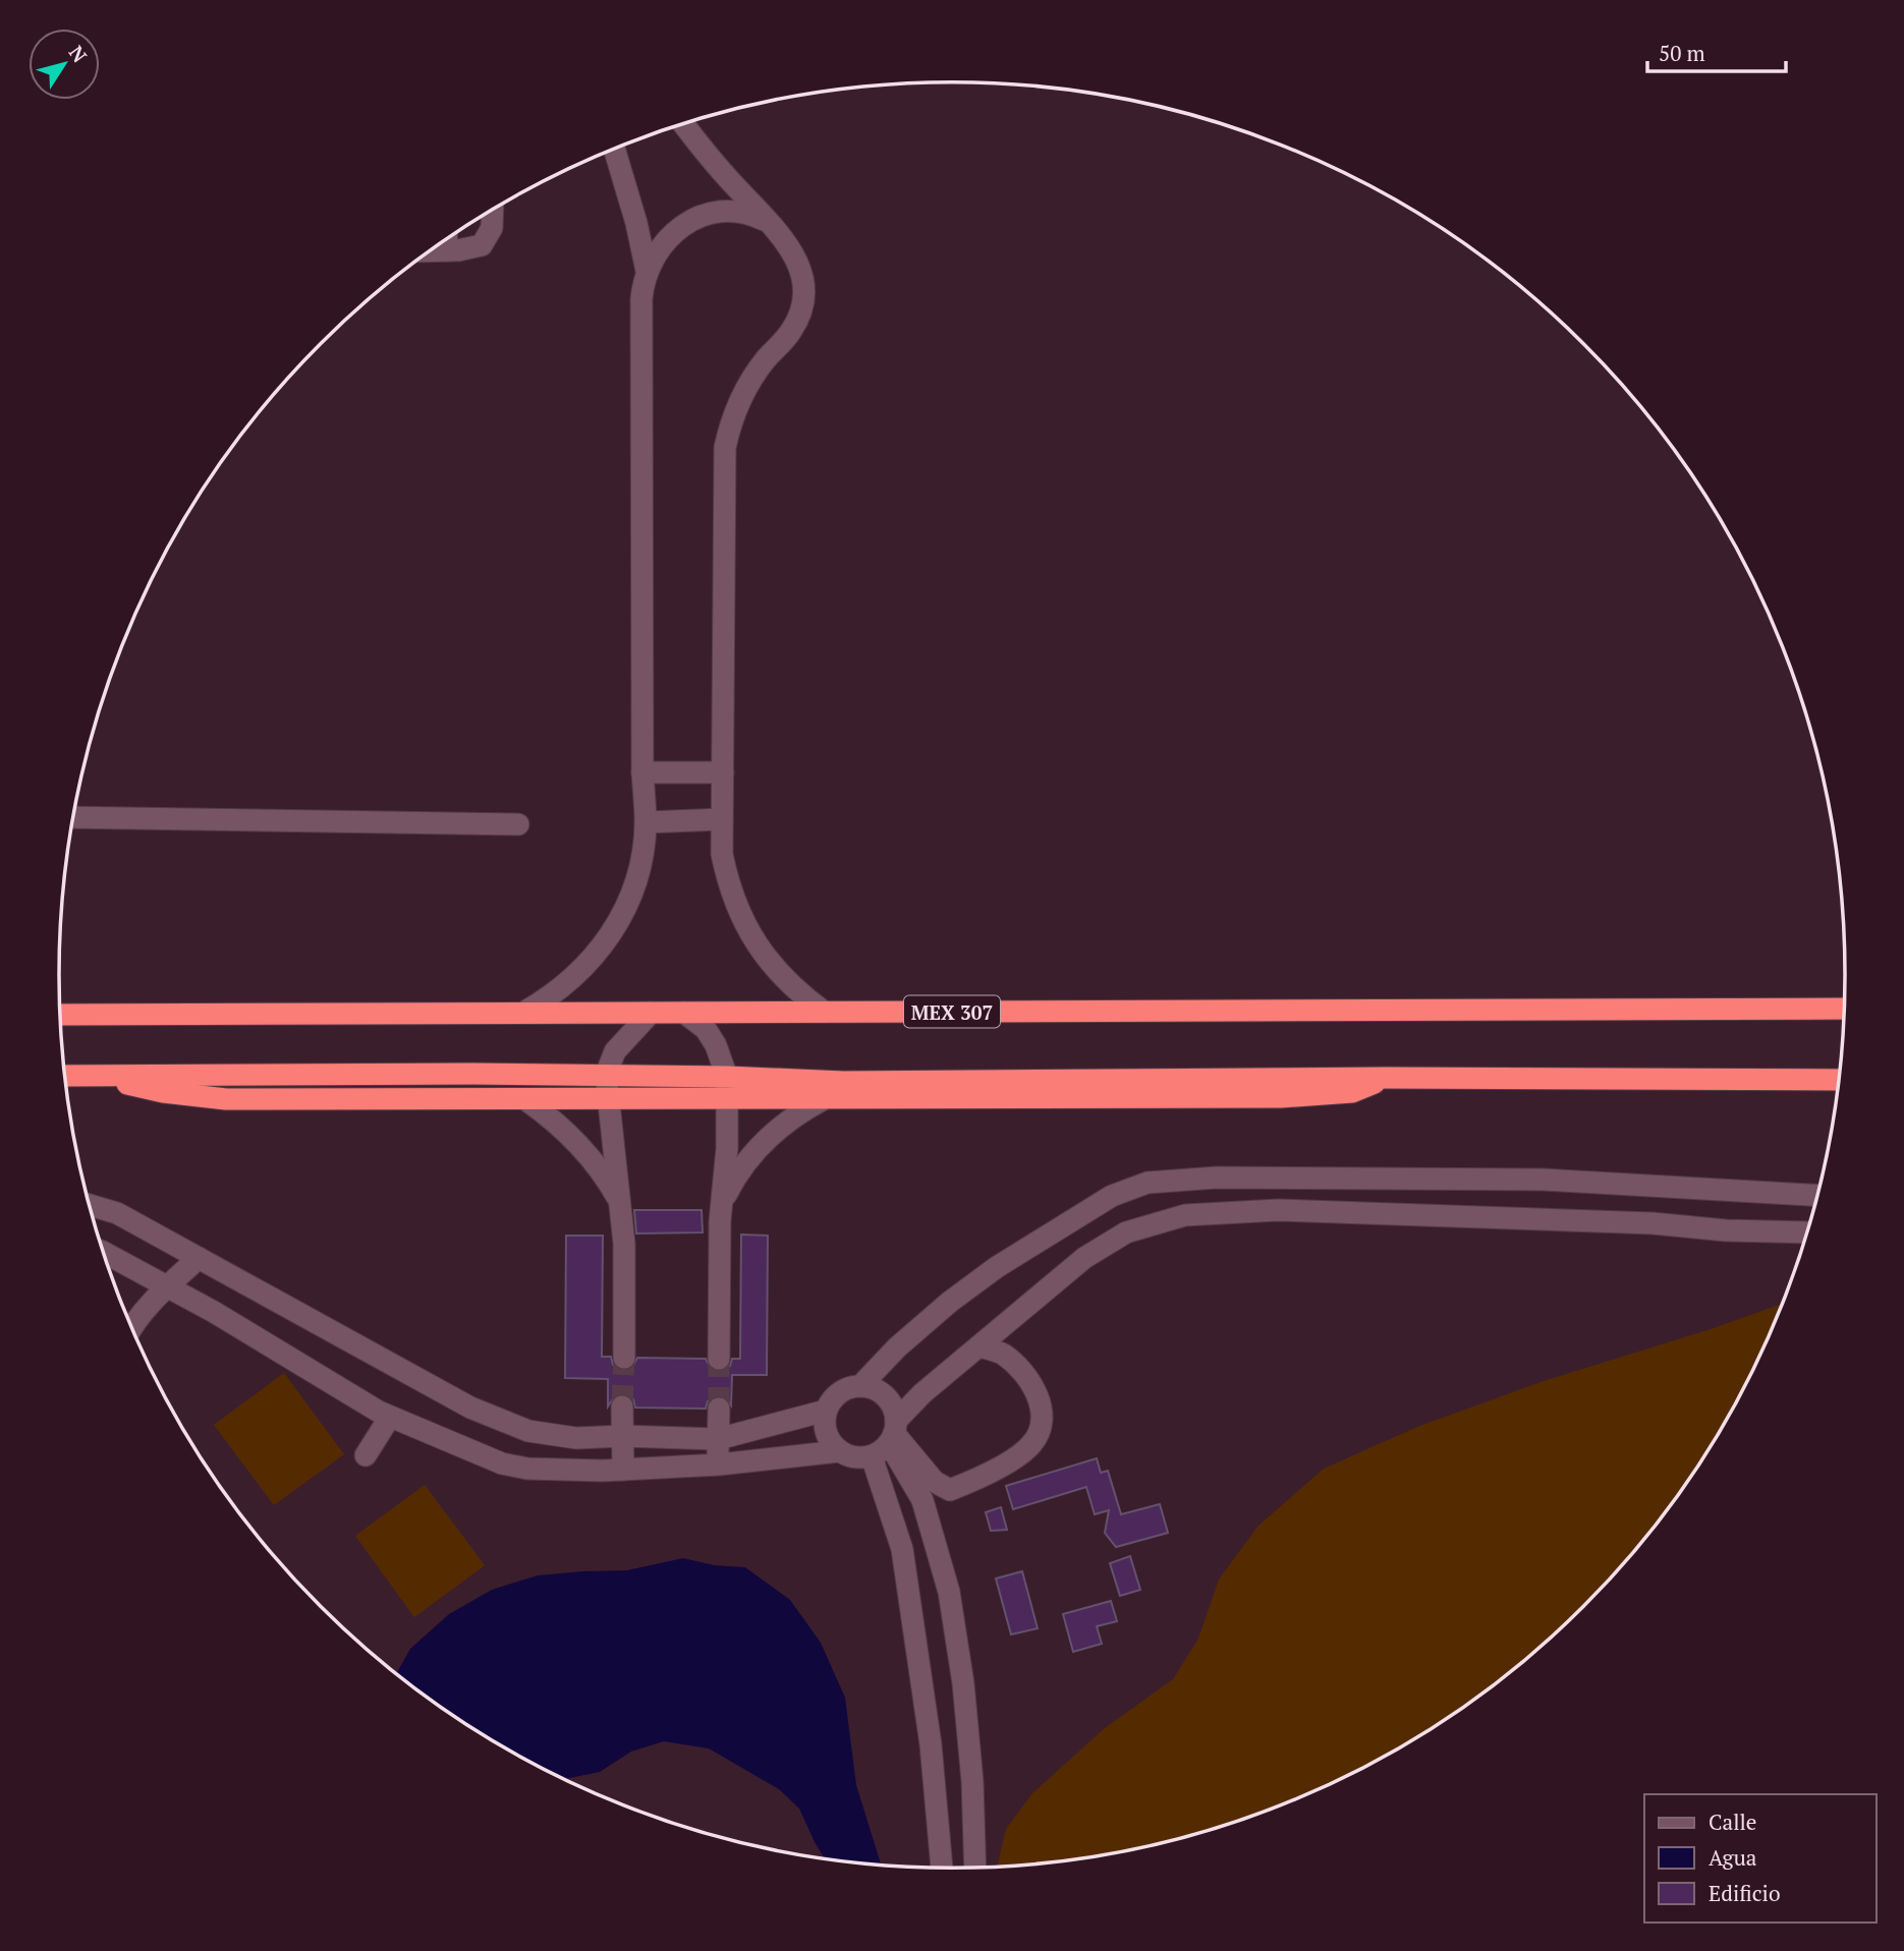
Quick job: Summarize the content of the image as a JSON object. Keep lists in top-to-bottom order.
{
  "streets": {
    "highway": ["MEX 307"]
  },
  "legend": ["Calle", "Agua", "Edificio"],
  "scale_bar": "50 m",
  "north": "top right"
}
